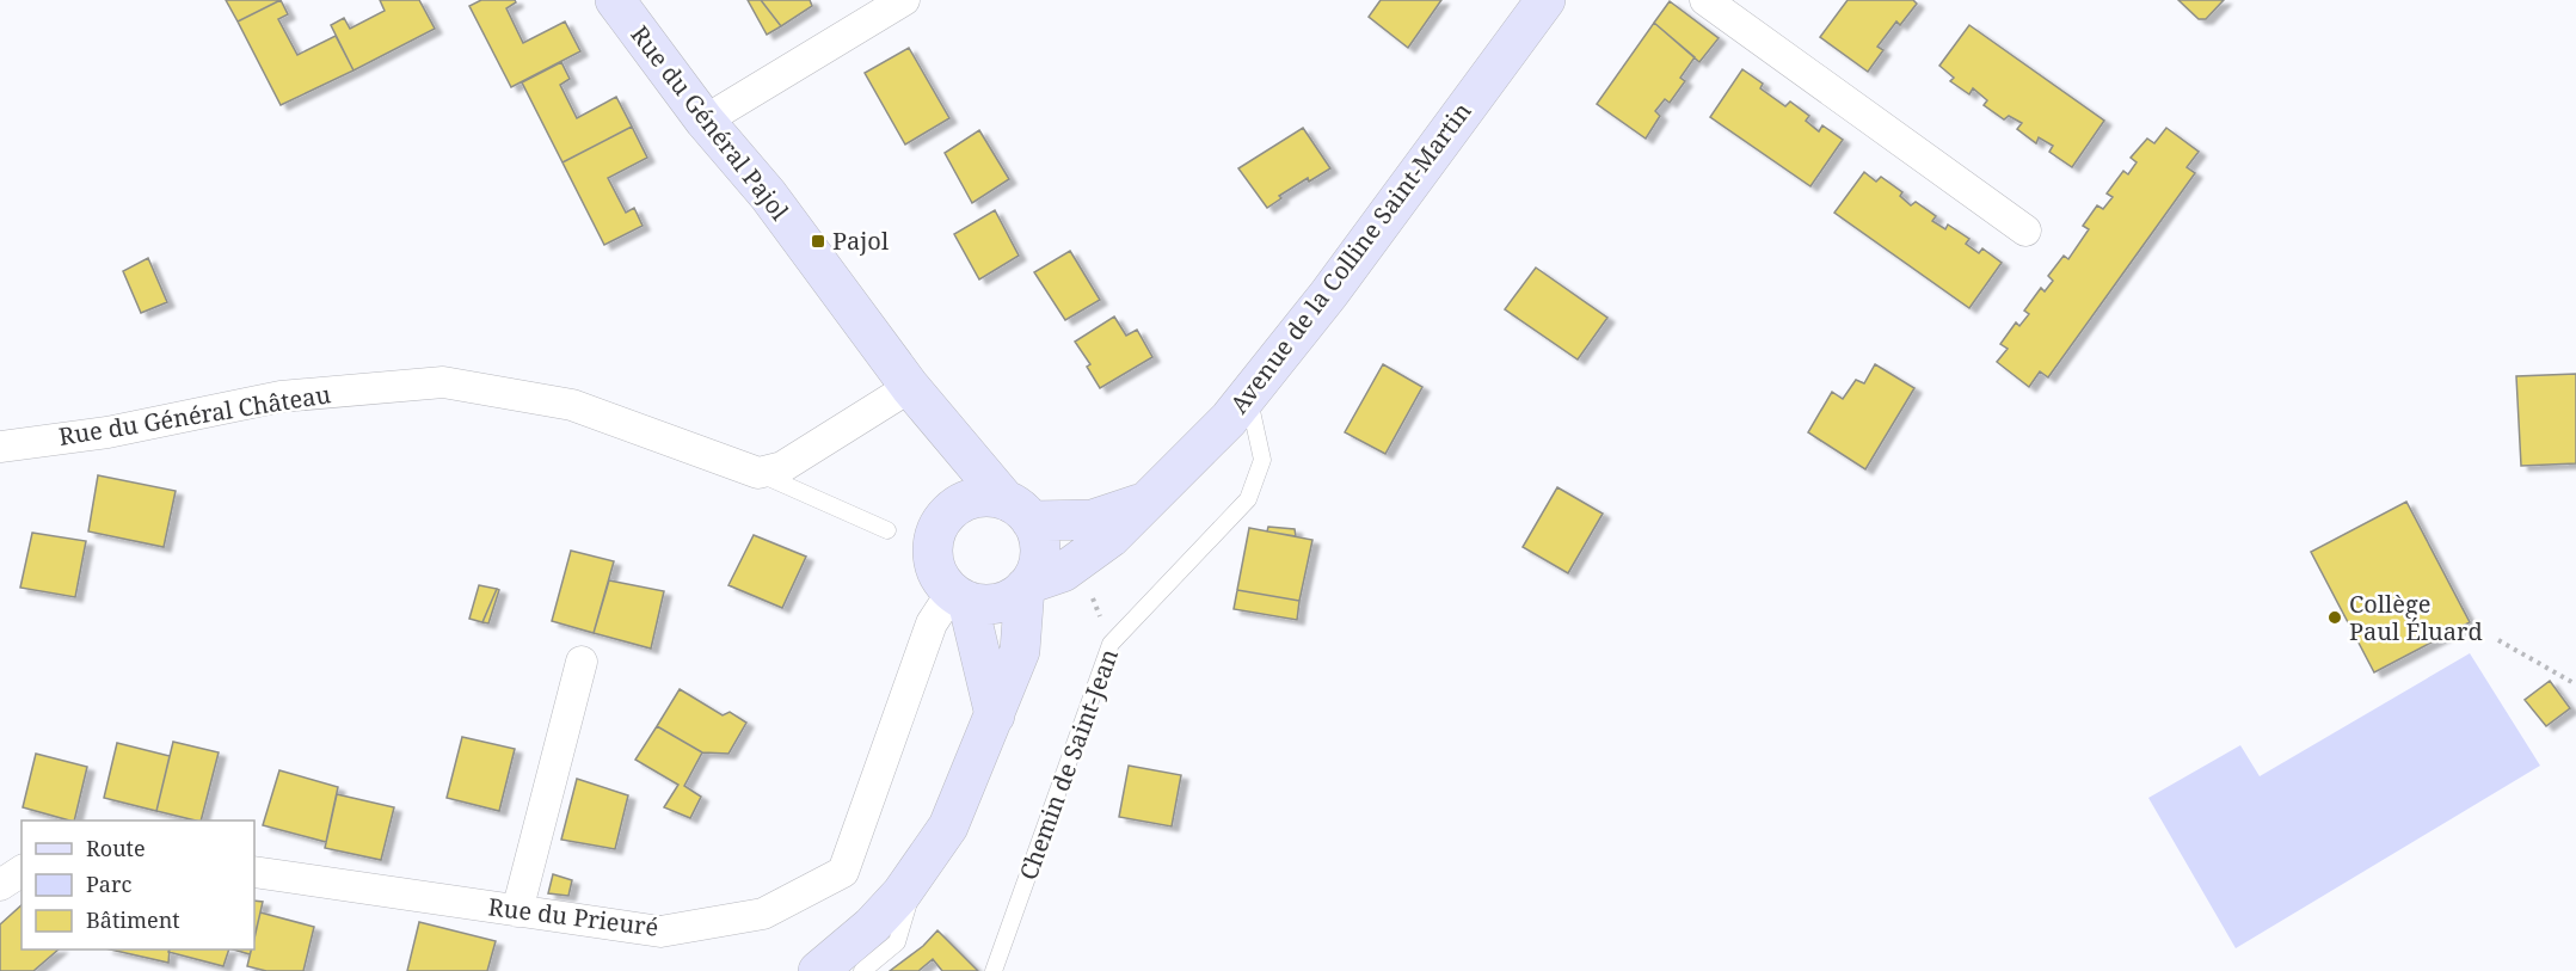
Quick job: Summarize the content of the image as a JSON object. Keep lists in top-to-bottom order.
{
  "streets": {
    "street": [
      "Rue du Général Pajol",
      "Avenue de la Colline Saint-Martin",
      "Rue du Général Château",
      "Rue du Prieuré"
    ],
    "lane": ["Chemin de Saint-Jean"]
  },
  "crossings": [
    ["Rue du Général Pajol", "Avenue de la Colline Saint-Martin"],
    ["Rue du Général Pajol", "Rue du Prieuré"],
    ["Avenue de la Colline Saint-Martin", "Chemin de Saint-Jean"],
    ["Avenue de la Colline Saint-Martin", "Rue du Prieuré"]
  ],
  "places": {
    "transit": ["Pajol"],
    "other": ["Collège Paul Éluard"]
  },
  "legend": ["Route", "Parc", "Bâtiment"]
}
